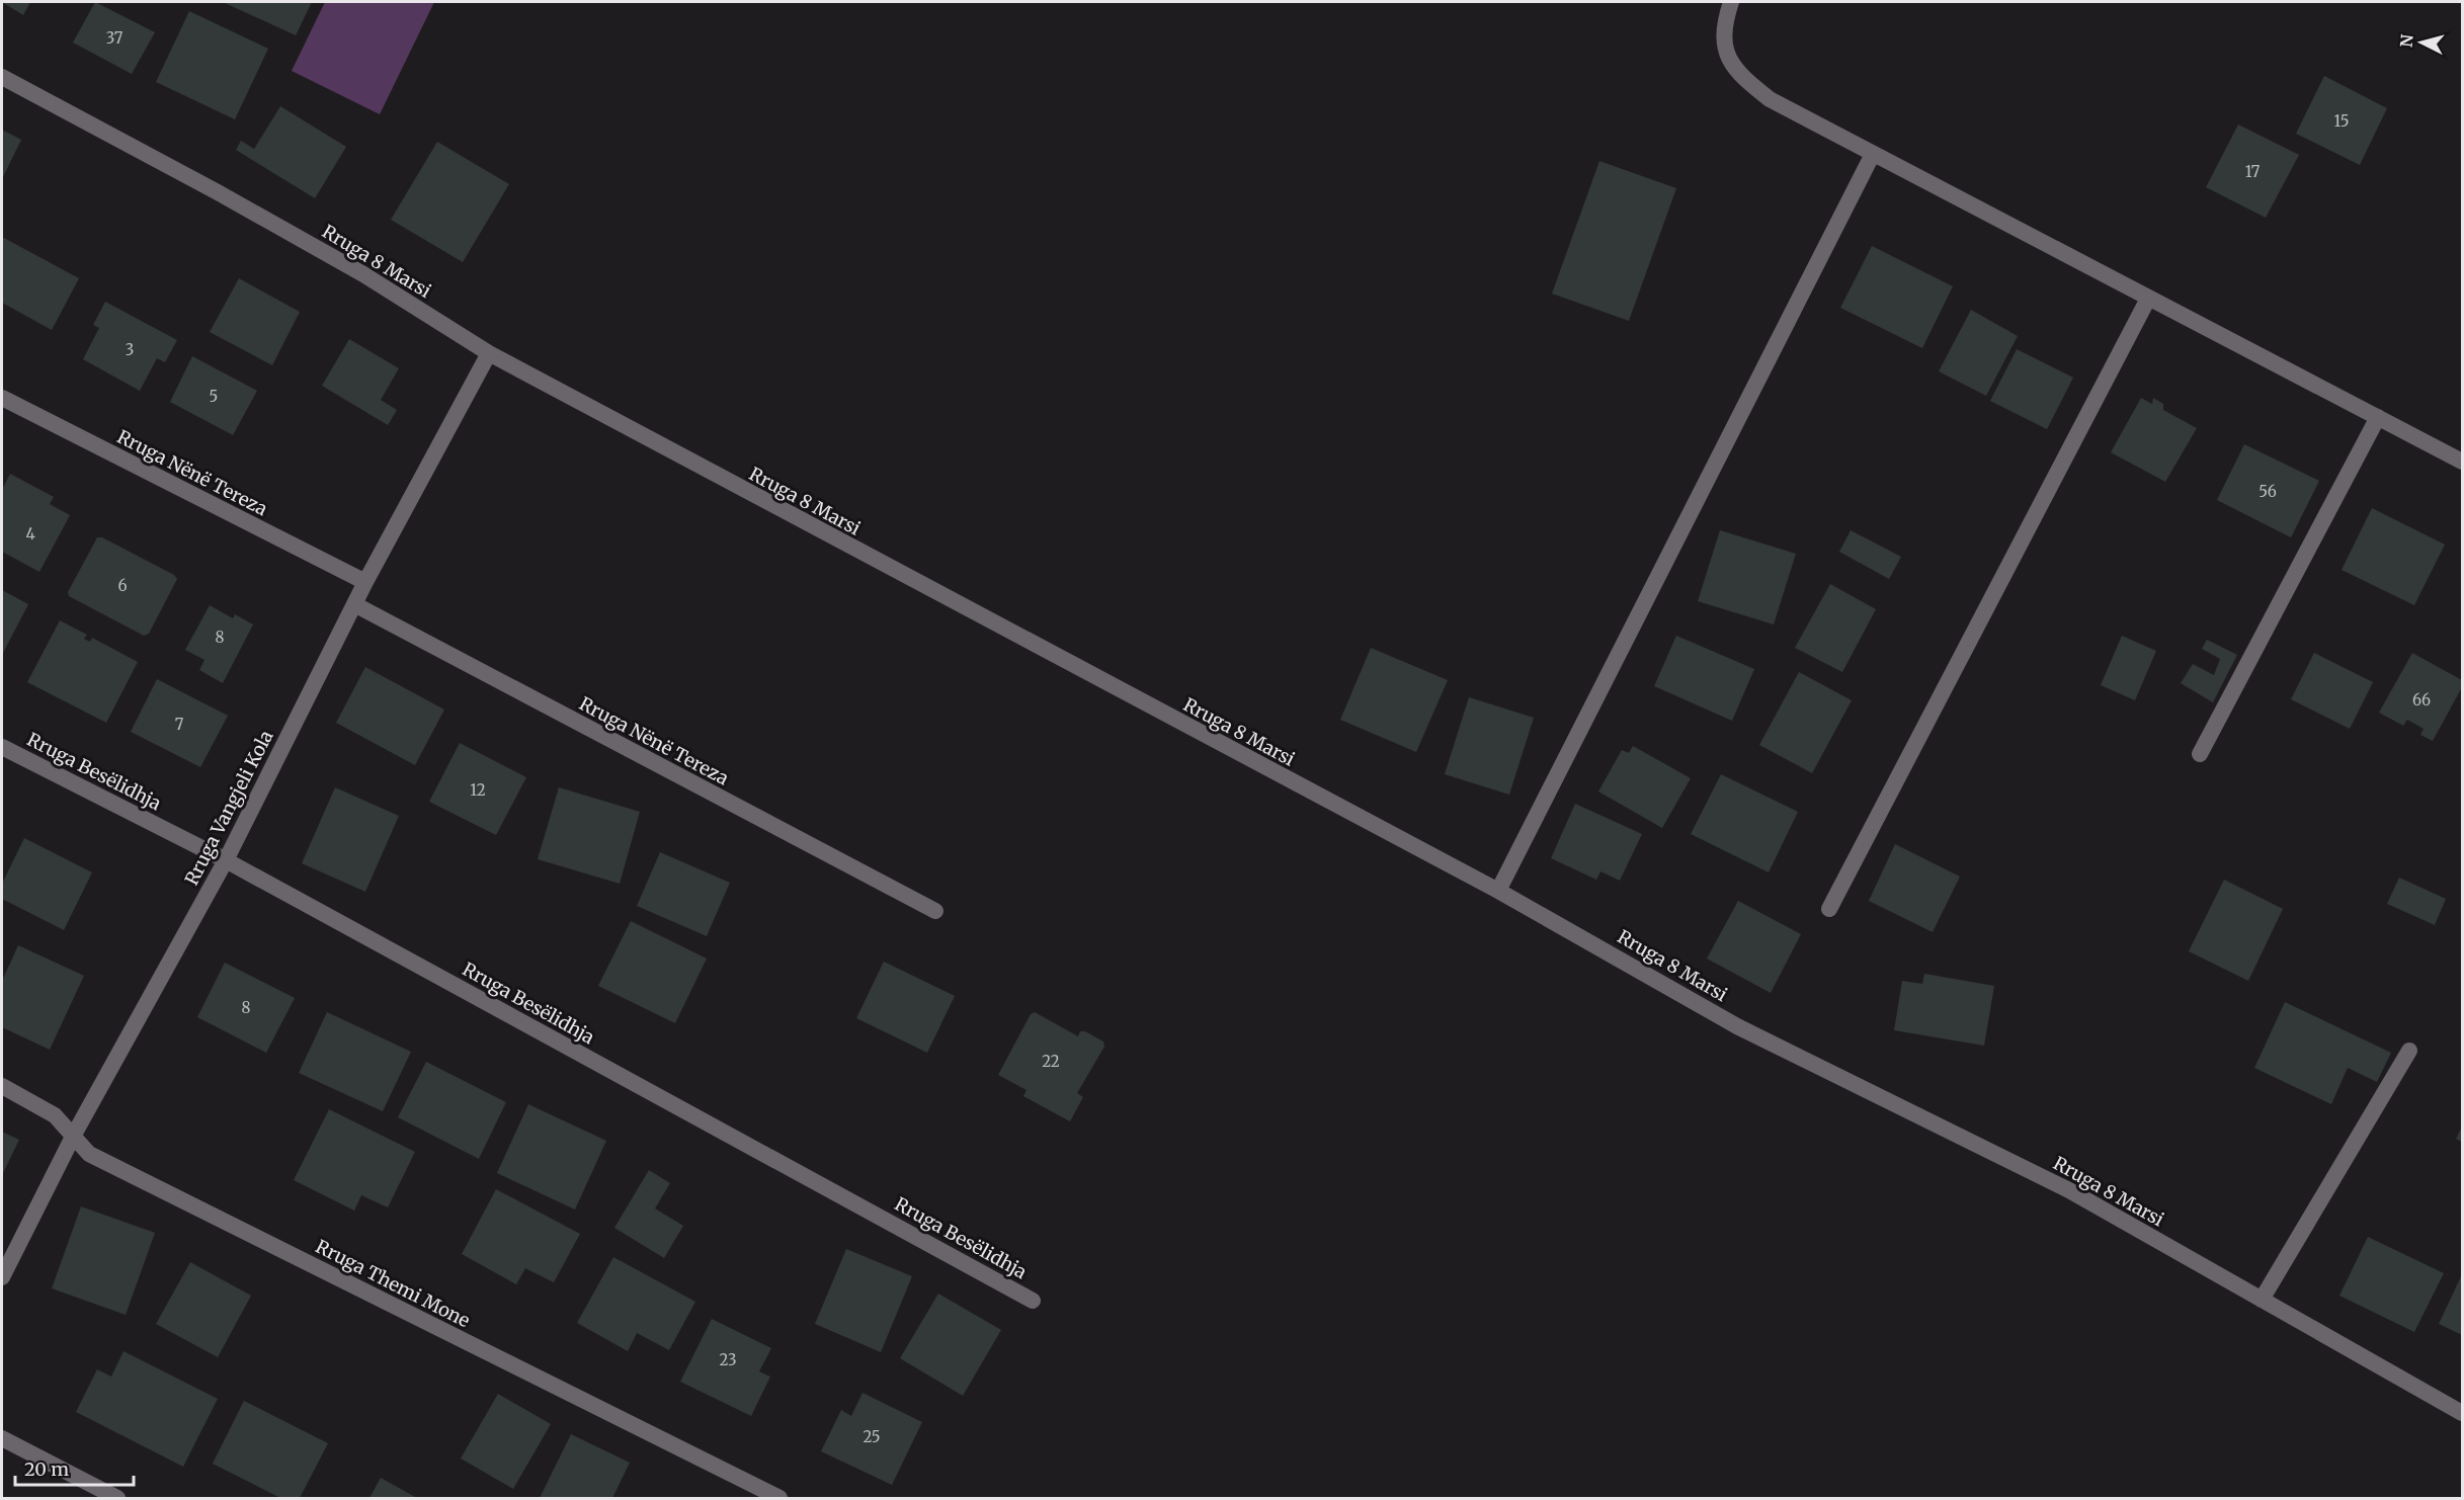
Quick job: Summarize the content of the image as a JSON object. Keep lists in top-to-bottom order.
{
  "streets": {
    "street": [
      "Rruga 8 Marsi",
      "Rruga Nënë Tereza",
      "Rruga Besëlidhja",
      "Rruga Vangjeli Kola",
      "Rruga Themi Mone"
    ]
  },
  "crossings": [
    ["Rruga 8 Marsi", "Rruga Vangjeli Kola"],
    ["Rruga Nënë Tereza", "Rruga Vangjeli Kola"],
    ["Rruga Besëlidhja", "Rruga Vangjeli Kola"],
    ["Rruga Vangjeli Kola", "Rruga Themi Mone"]
  ],
  "house_numbers": [
    "37",
    "15",
    "17",
    "3",
    "5",
    "56",
    "4",
    "6",
    "8",
    "66",
    "7",
    "12",
    "8",
    "22",
    "23",
    "25"
  ],
  "scale_bar": "20 m",
  "north": "left"
}
